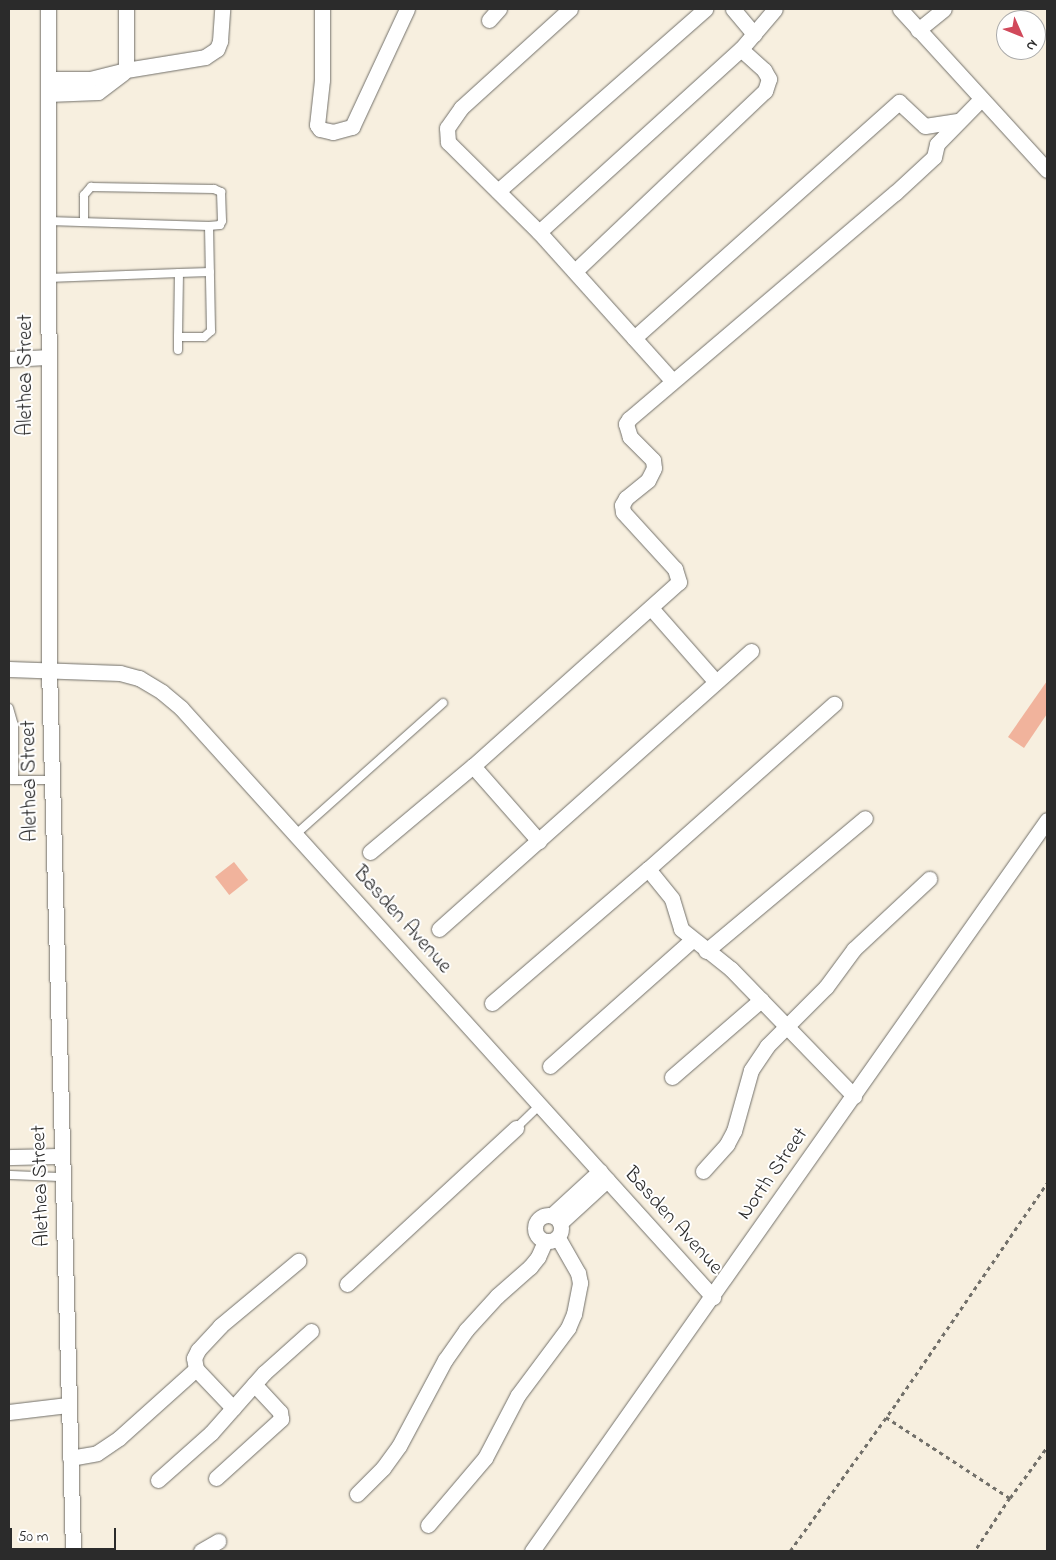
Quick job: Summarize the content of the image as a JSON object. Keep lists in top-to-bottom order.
{
  "streets": {
    "street": ["Alethea Street", "Basden Avenue", "North Street"]
  },
  "crossings": [
    ["Alethea Street", "Basden Avenue"],
    ["Basden Avenue", "North Street"]
  ],
  "scale_bar": "50 m",
  "north": "bottom right"
}
